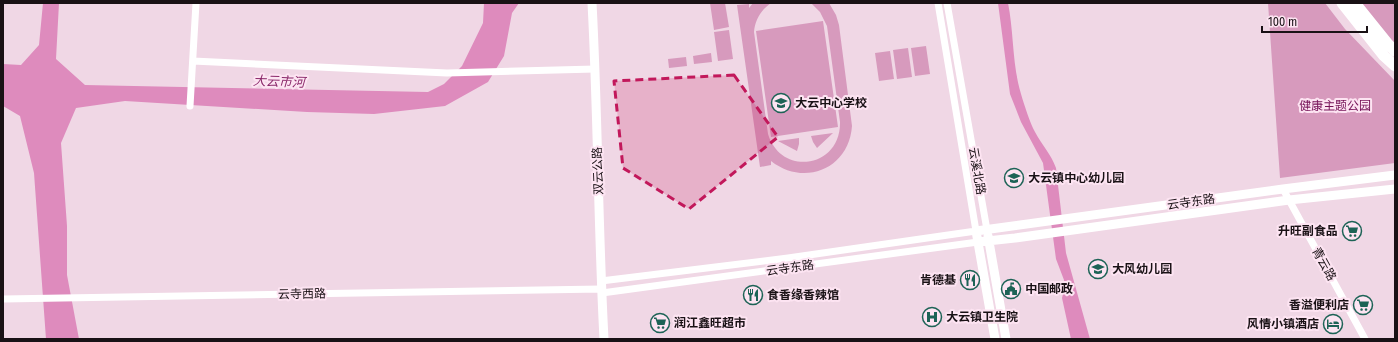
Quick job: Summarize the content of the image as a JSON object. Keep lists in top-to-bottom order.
{
  "streets": {
    "street": [
      "双云公路",
      "云溪北路",
      "云寺东路",
      "青云路",
      "云寺西路"
    ]
  },
  "crossings": [
    ["双云公路", "云寺东路"],
    ["双云公路", "云寺西路"],
    ["云溪北路", "云寺东路"],
    ["云寺东路", "青云路"],
    ["云寺东路", "云寺西路"]
  ],
  "water": ["大云市河"],
  "parks": ["健康主题公园"],
  "places": {
    "school or university": ["大云中心学校", "大云镇中心幼儿园", "大风幼儿园"],
    "supermarket": ["升旺副食品", "香溢便利店", "润江鑫旺超市"],
    "restaurant": ["肯德基", "食香缘香辣馆"],
    "public building": ["中国邮政"],
    "hospital": ["大云镇卫生院"],
    "hotel": ["风情小镇酒店"]
  },
  "scale_bar": "100 m"
}
